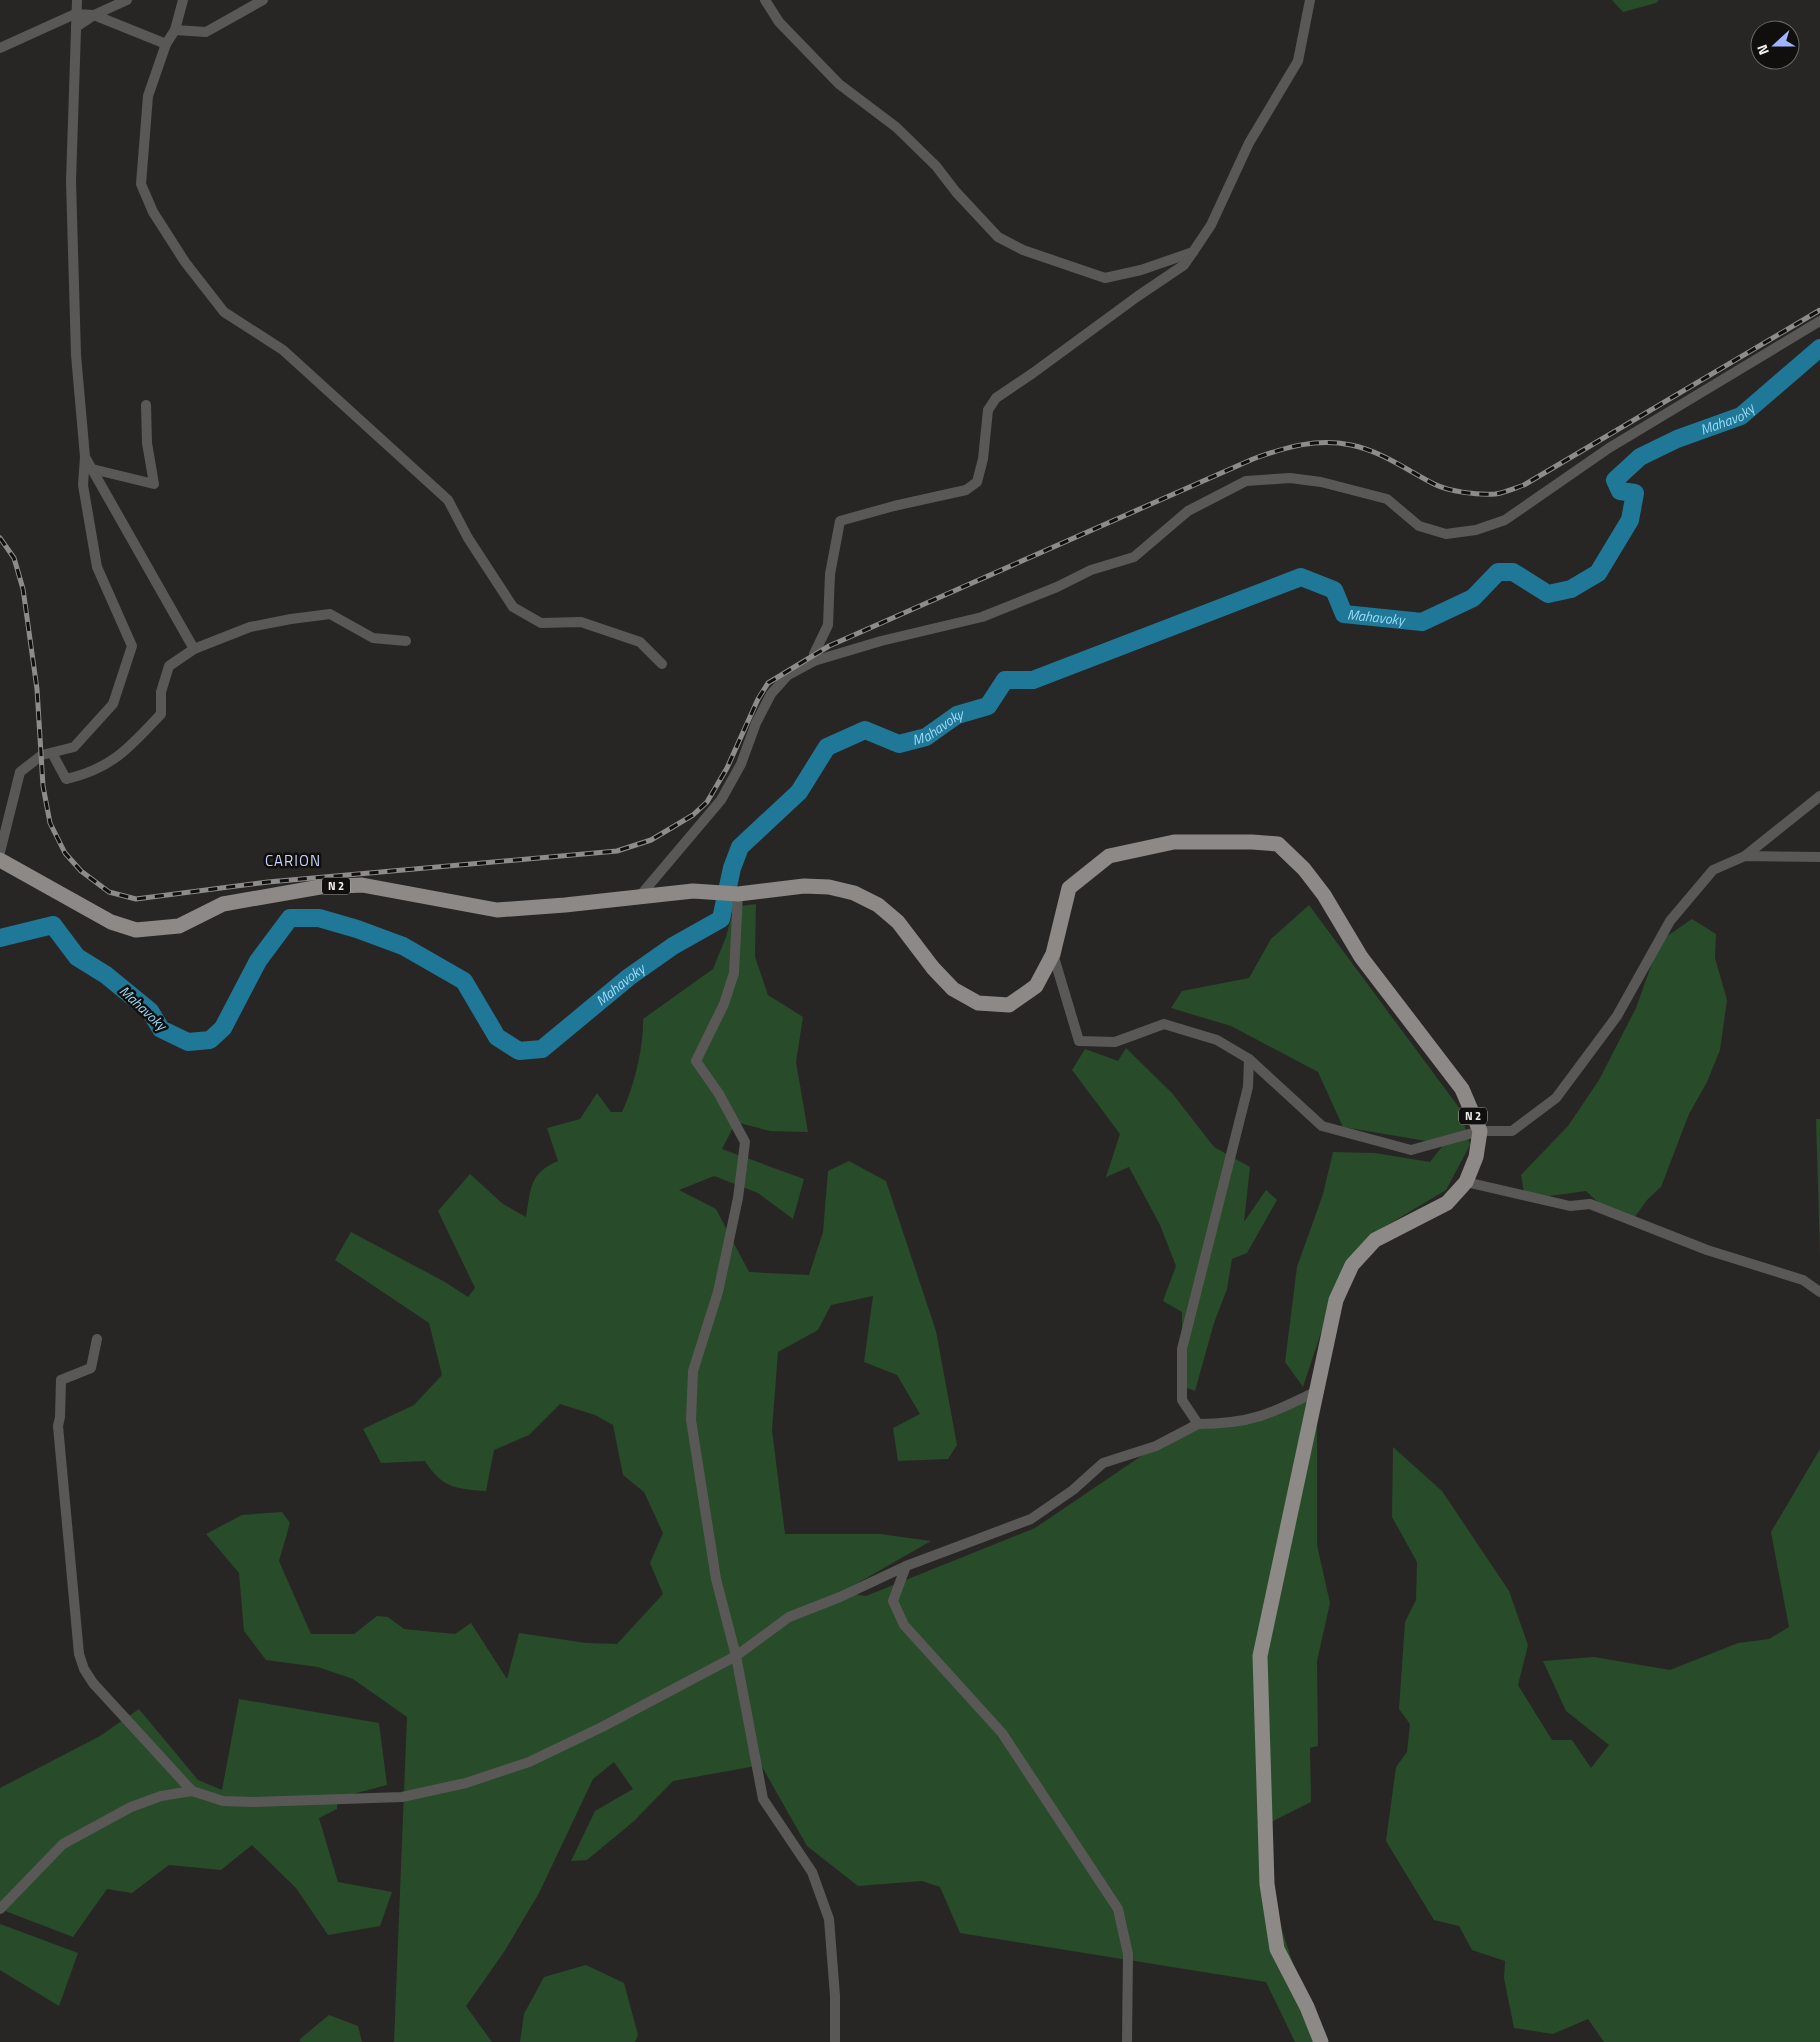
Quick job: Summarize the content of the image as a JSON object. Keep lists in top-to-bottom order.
{
  "streets": {
    "main road": ["N 2"]
  },
  "districts": ["CARION"],
  "water": ["Mahavoky"],
  "north": "left"
}
